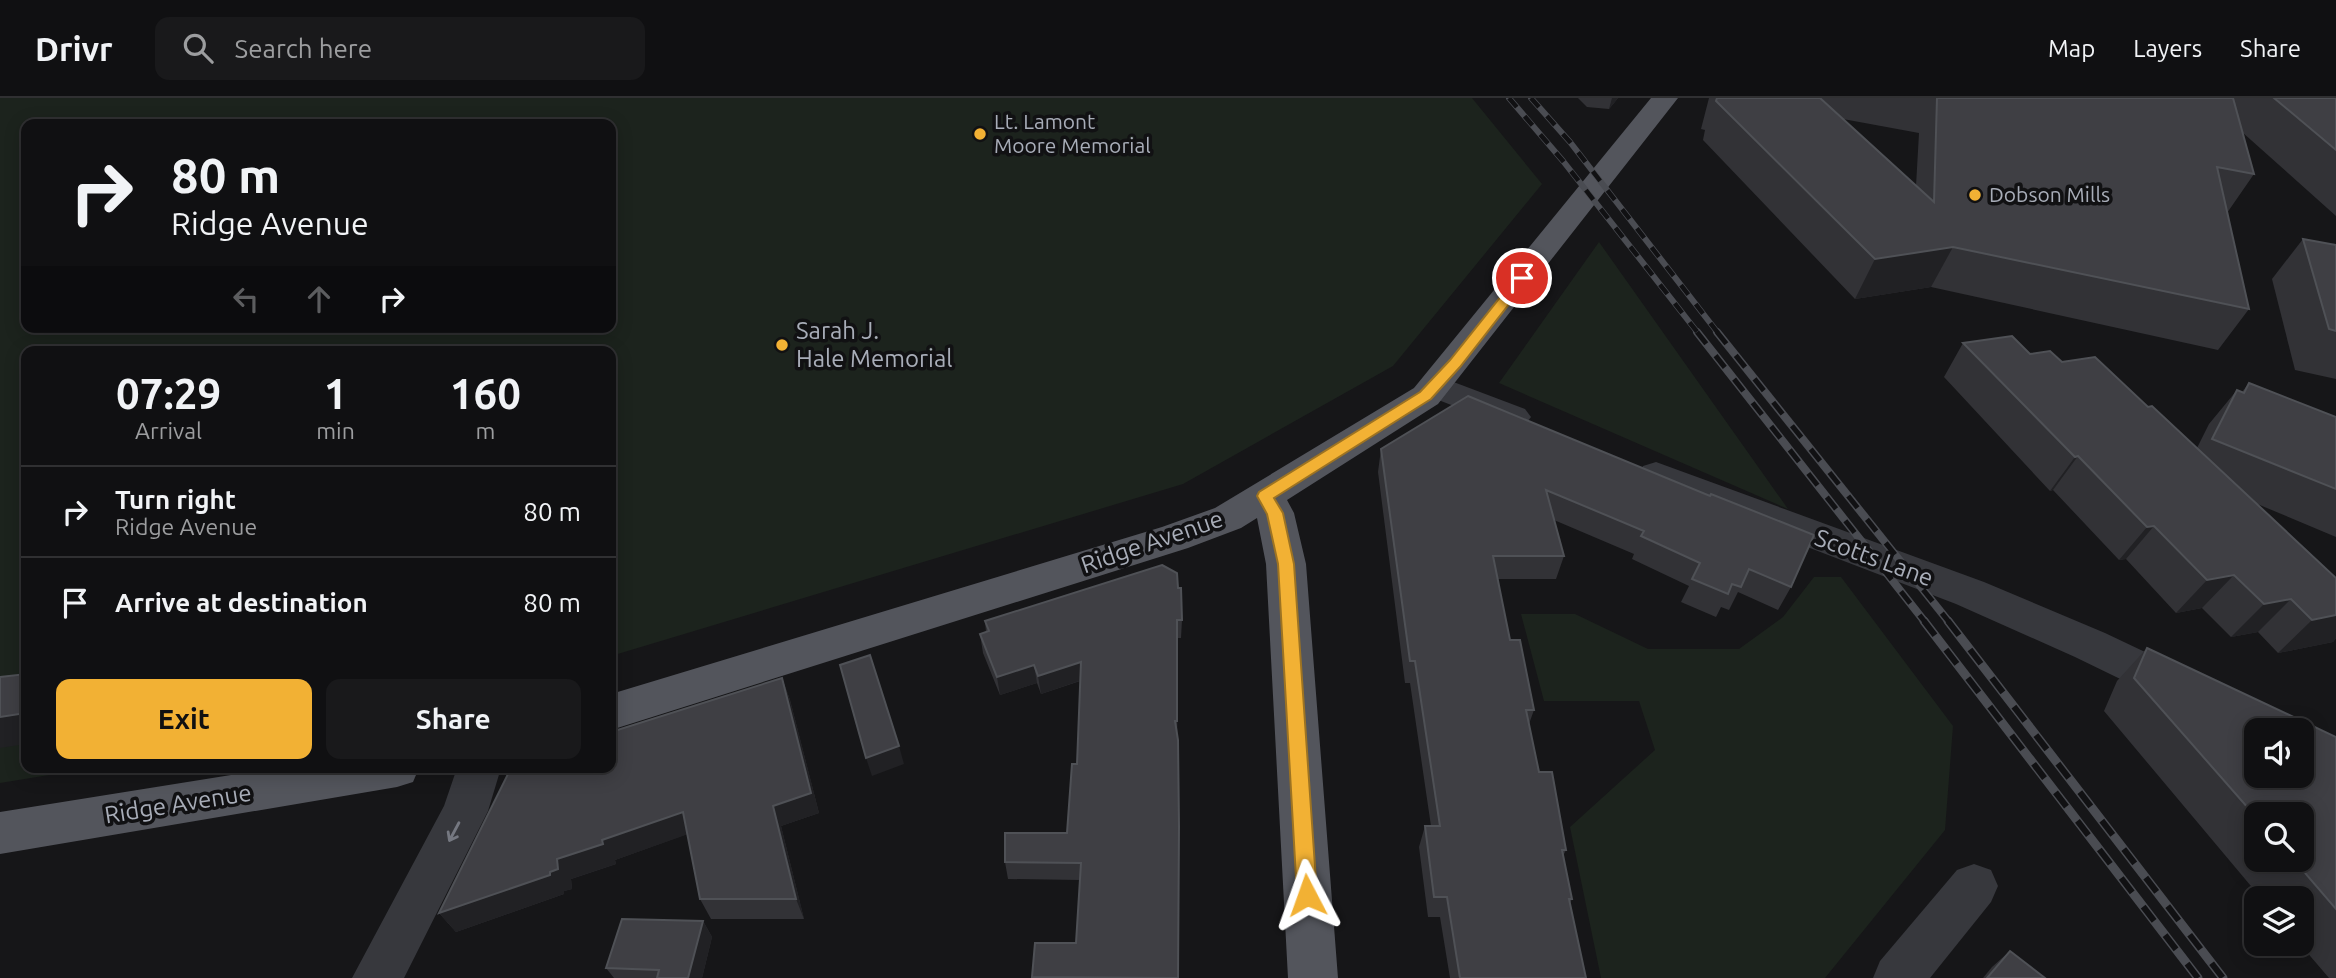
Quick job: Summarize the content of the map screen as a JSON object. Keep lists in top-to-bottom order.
{
  "streets": {
    "main road": ["Ridge Avenue"],
    "street": ["Scotts Lane"]
  },
  "places": ["Lt. Lamont Moore Memorial", "Dobson Mills", "Sarah J. Hale Memorial"],
  "page": {
    "header": "Drivr",
    "search": "Search here",
    "nav": ["Map", "Layers", "Share"],
    "turn": ["80 m", "Ridge Avenue"],
    "eta": [
      "07:29",
      "Arrival",
      "1",
      "min",
      "160",
      "m"
    ],
    "list": [
      {
        "name": "Turn right",
        "note": "Ridge Avenue",
        "value": "80 m"
      },
      {
        "name": "Arrive at destination",
        "value": "80 m"
      }
    ],
    "buttons": ["Exit", "Share"]
  }
}
